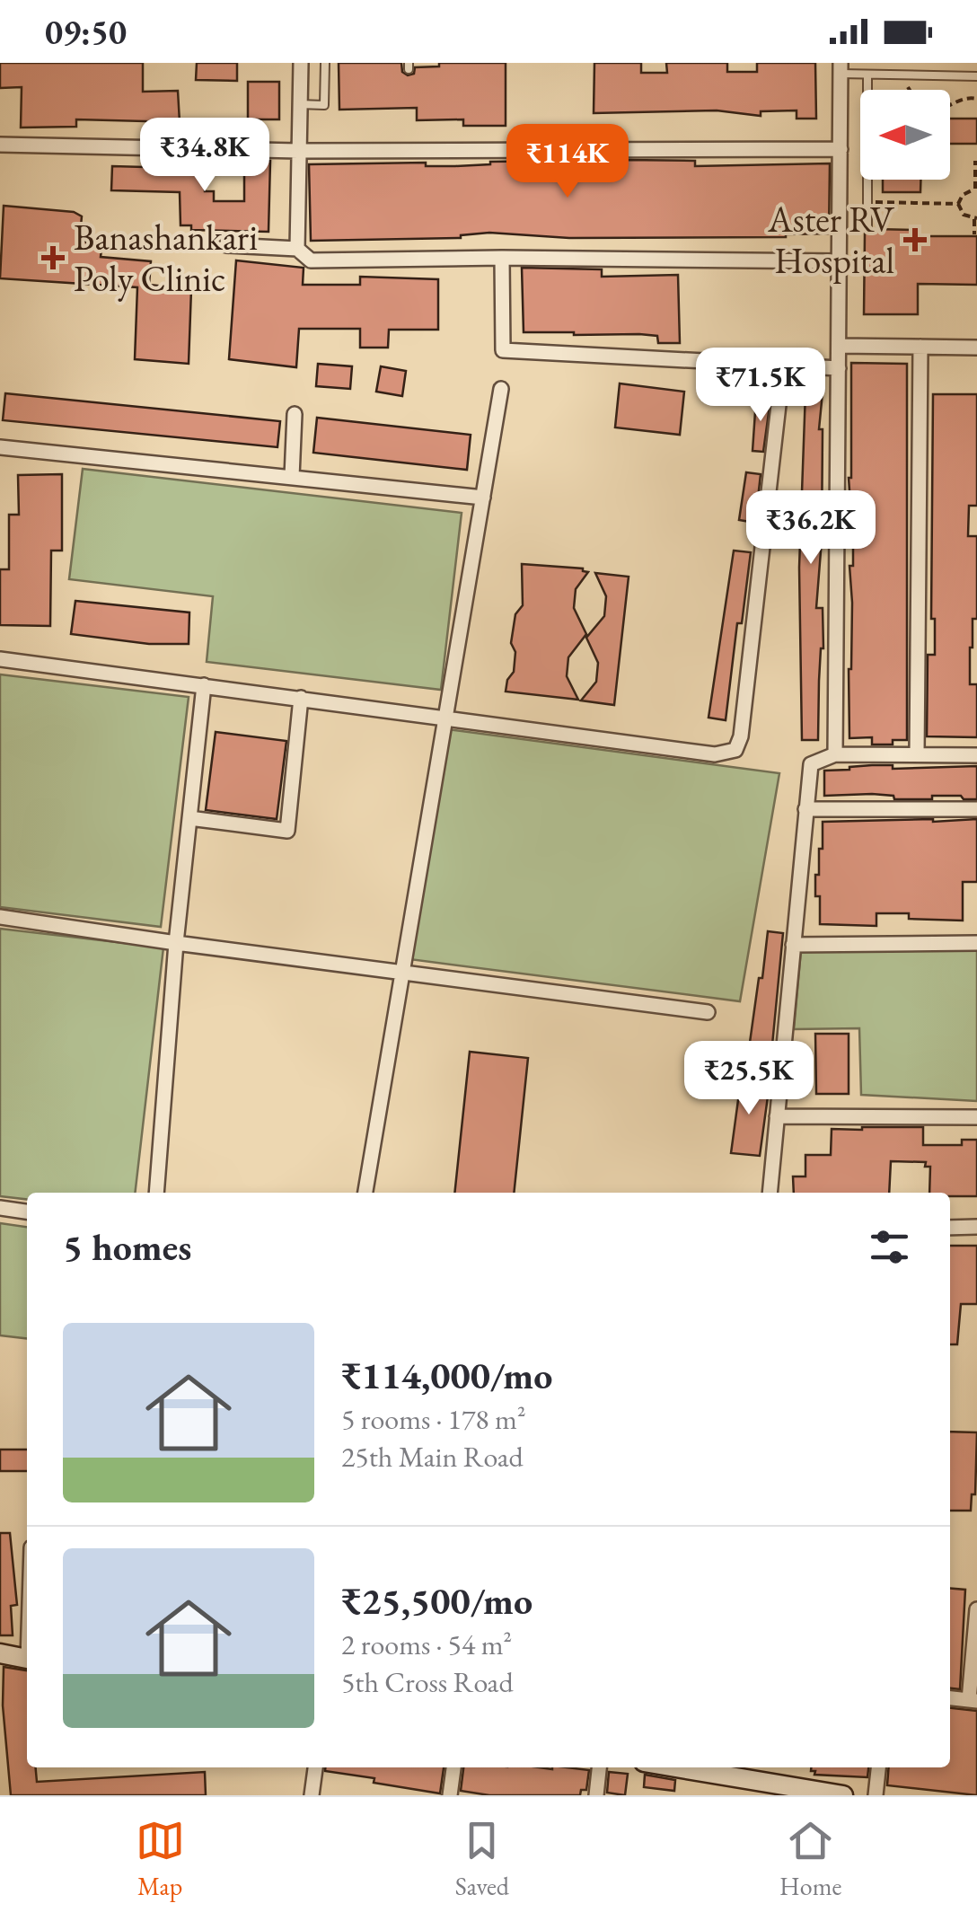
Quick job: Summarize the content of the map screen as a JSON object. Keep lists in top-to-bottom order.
{
  "places": {
    "health": ["Aster RV Hospital", "Banashankari Poly Clinic"]
  },
  "north": "left",
  "page": {
    "status": "09:50",
    "price": [
      "₹34.8K",
      "₹114K",
      "₹71.5K",
      "₹36.2K",
      "₹25.5K"
    ],
    "heading": "5 homes",
    "list": [
      {
        "name": "₹114,000/mo",
        "note": "5 rooms · 178 m² · 25th Main Road"
      },
      {
        "name": "₹25,500/mo",
        "note": "2 rooms · 54 m² · 5th Cross Road"
      }
    ],
    "tabs": ["Map", "Saved", "Home"]
  }
}
